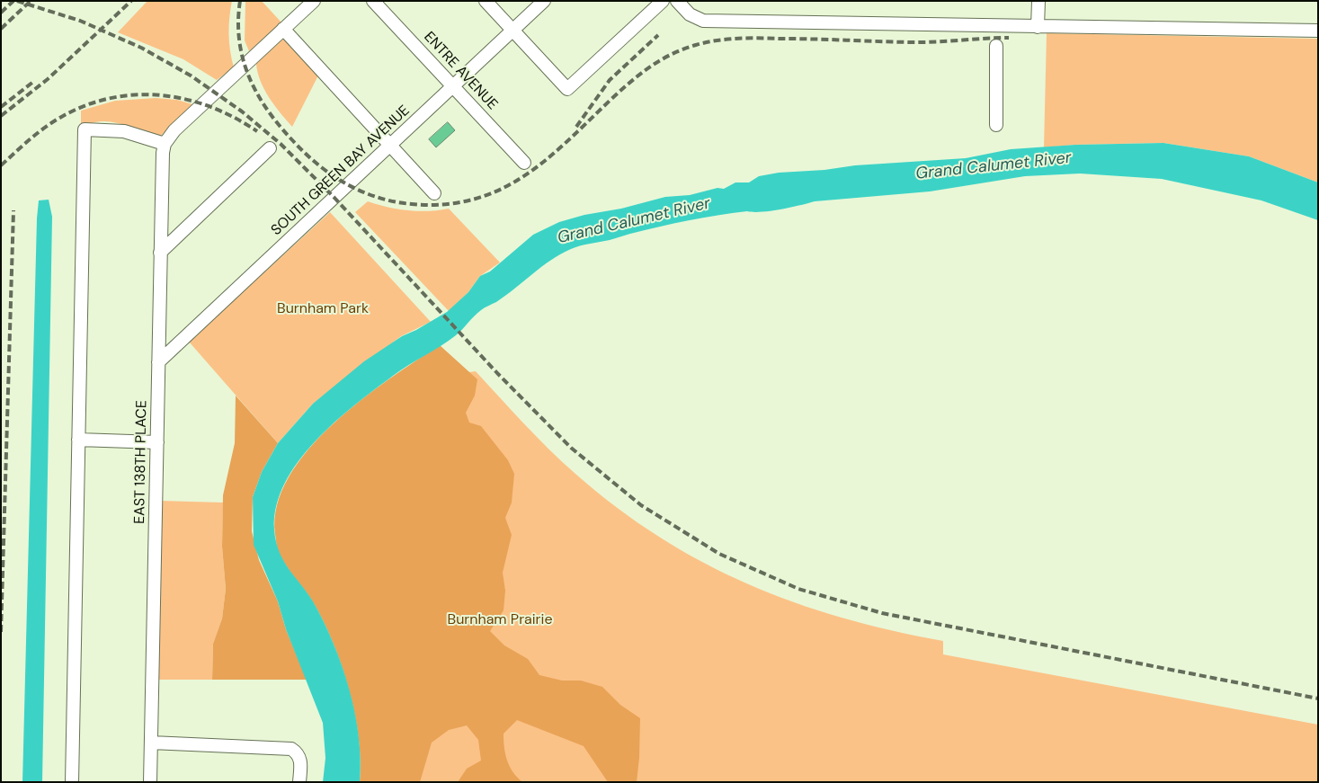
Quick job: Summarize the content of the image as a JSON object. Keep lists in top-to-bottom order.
{
  "streets": {
    "street": ["ENTRE AVENUE", "SOUTH GREEN BAY AVENUE", "EAST 138TH PLACE"]
  },
  "crossings": [
    ["ENTRE AVENUE", "SOUTH GREEN BAY AVENUE"],
    ["SOUTH GREEN BAY AVENUE", "EAST 138TH PLACE"]
  ],
  "water": ["Grand Calumet River"],
  "parks": ["Burnham Park", "Burnham Prairie"]
}
